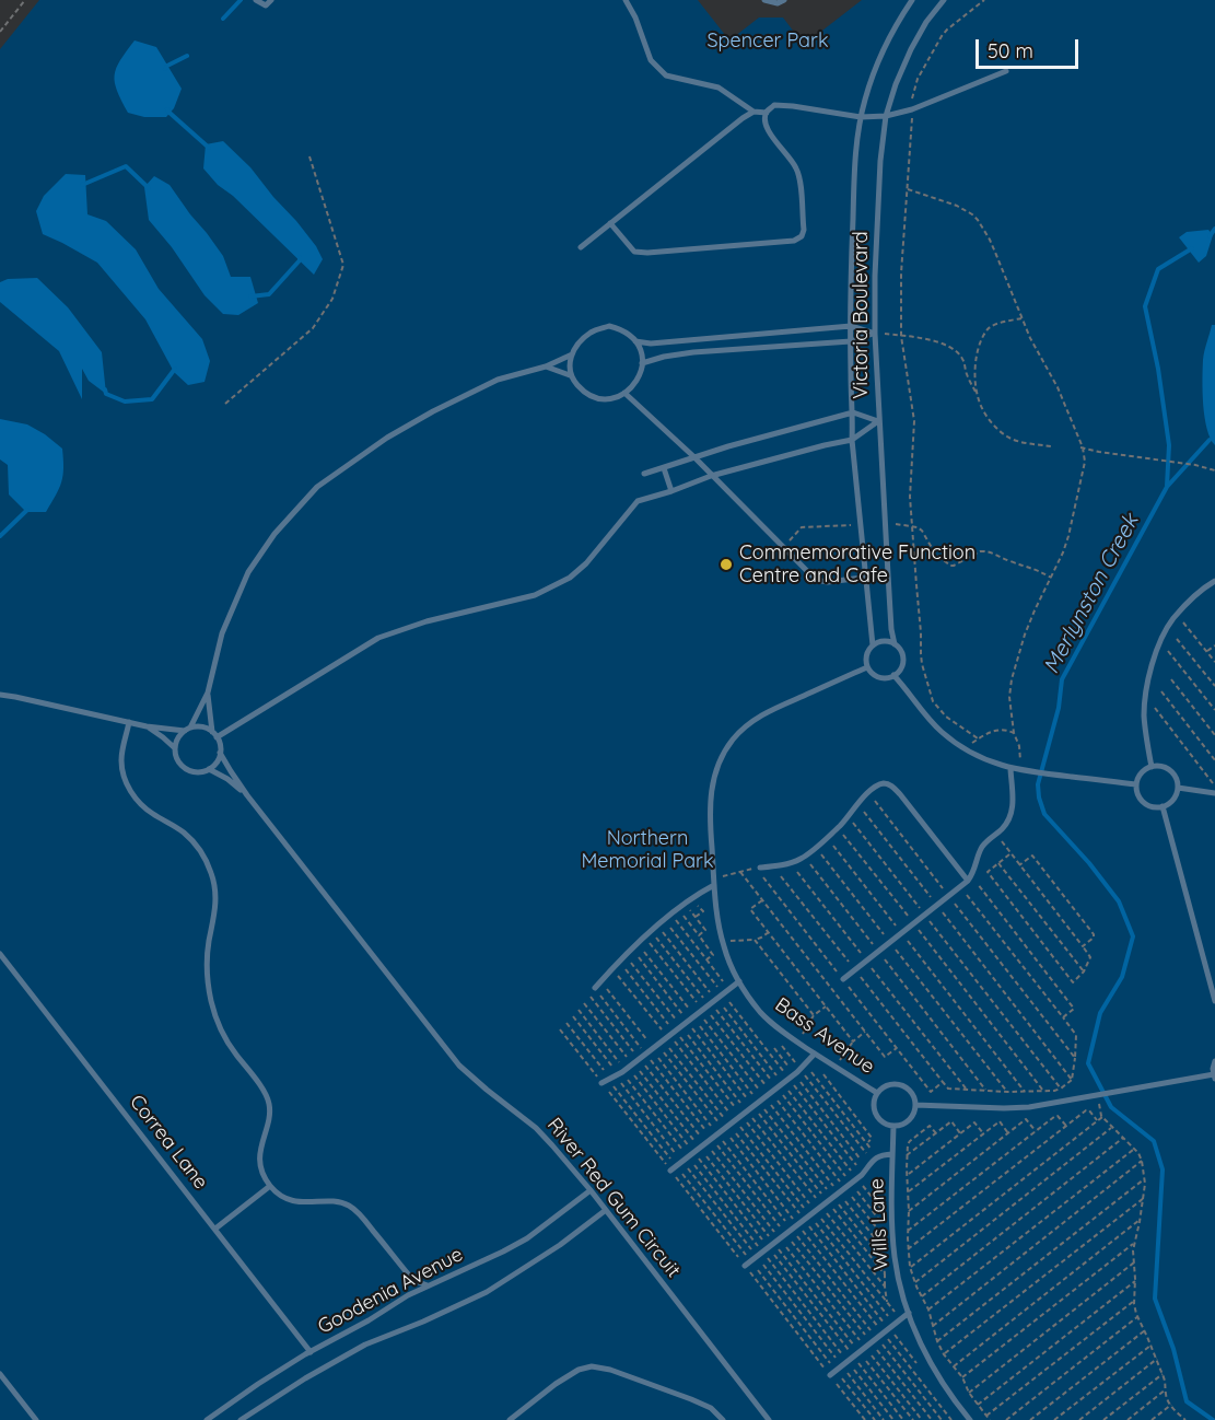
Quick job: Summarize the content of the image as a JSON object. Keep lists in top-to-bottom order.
{
  "streets": {
    "lane": [
      "Victoria Boulevard",
      "Bass Avenue",
      "Correa Lane",
      "River Red Gum Circuit",
      "Wills Lane",
      "Goodenia Avenue"
    ]
  },
  "crossings": [
    ["Victoria Boulevard", "Bass Avenue"],
    ["Bass Avenue", "Wills Lane"],
    ["Correa Lane", "Goodenia Avenue"],
    ["River Red Gum Circuit", "Goodenia Avenue"]
  ],
  "water": ["Merlynston Creek"],
  "parks": ["Spencer Park", "Northern Memorial Park"],
  "places": ["Commemorative Function Centre and Cafe"],
  "scale_bar": "50 m"
}
